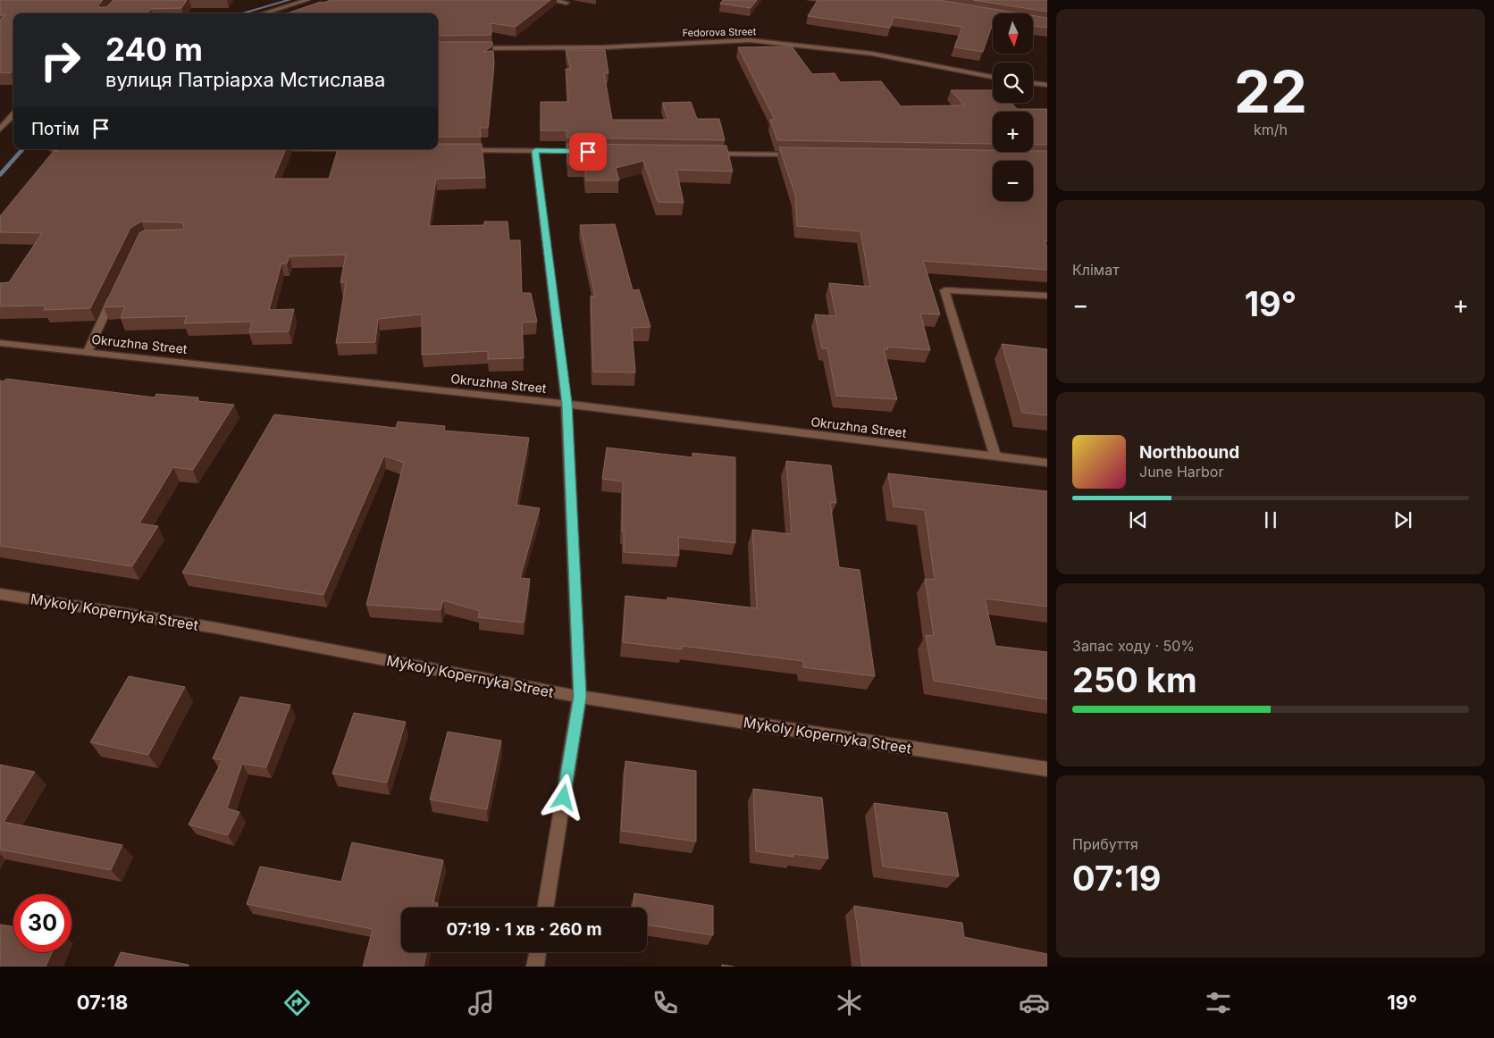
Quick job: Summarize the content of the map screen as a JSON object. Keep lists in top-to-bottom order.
{
  "streets": {
    "street": ["Fedorova Street", "Okruzhna Street", "Mykoly Kopernyka Street"]
  },
  "north": "bottom",
  "page": {
    "tile": [
      ["22", "km/h"],
      "Клімат",
      ["Запас ходу · 50%", "250 km"],
      ["Прибуття", "07:19"]
    ],
    "map_buttons": ["+", "−"],
    "turn": ["240 m", "вулиця Патріарха Мстислава"],
    "then": "Потім",
    "heat": ["−", "19°", "+"],
    "song": ["Northbound", "June Harbor"],
    "limit": "30",
    "trip": "07:19 · 1 хв · 260 m",
    "tabs": ["07:18", "19°"]
  }
}
